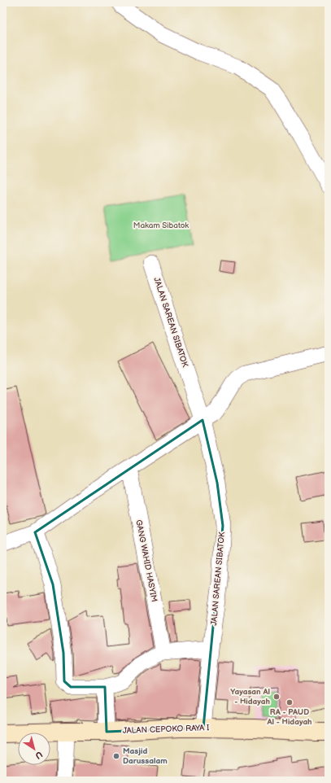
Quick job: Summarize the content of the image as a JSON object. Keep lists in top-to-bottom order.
{
  "streets": {
    "main road": ["JALAN CEPOKO RAYA I"],
    "street": ["JALAN SAREAN SIBATOK", "GANG WAHID HASYIM"]
  },
  "crossings": [
    ["JALAN SAREAN SIBATOK", "JALAN CEPOKO RAYA I"]
  ],
  "parks": ["Makam Sibatok"],
  "places": ["Yayasan Al - Hidayah", "RA - PAUD Al - Hidayah", "Masjid Darussalam"],
  "north": "bottom right"
}
